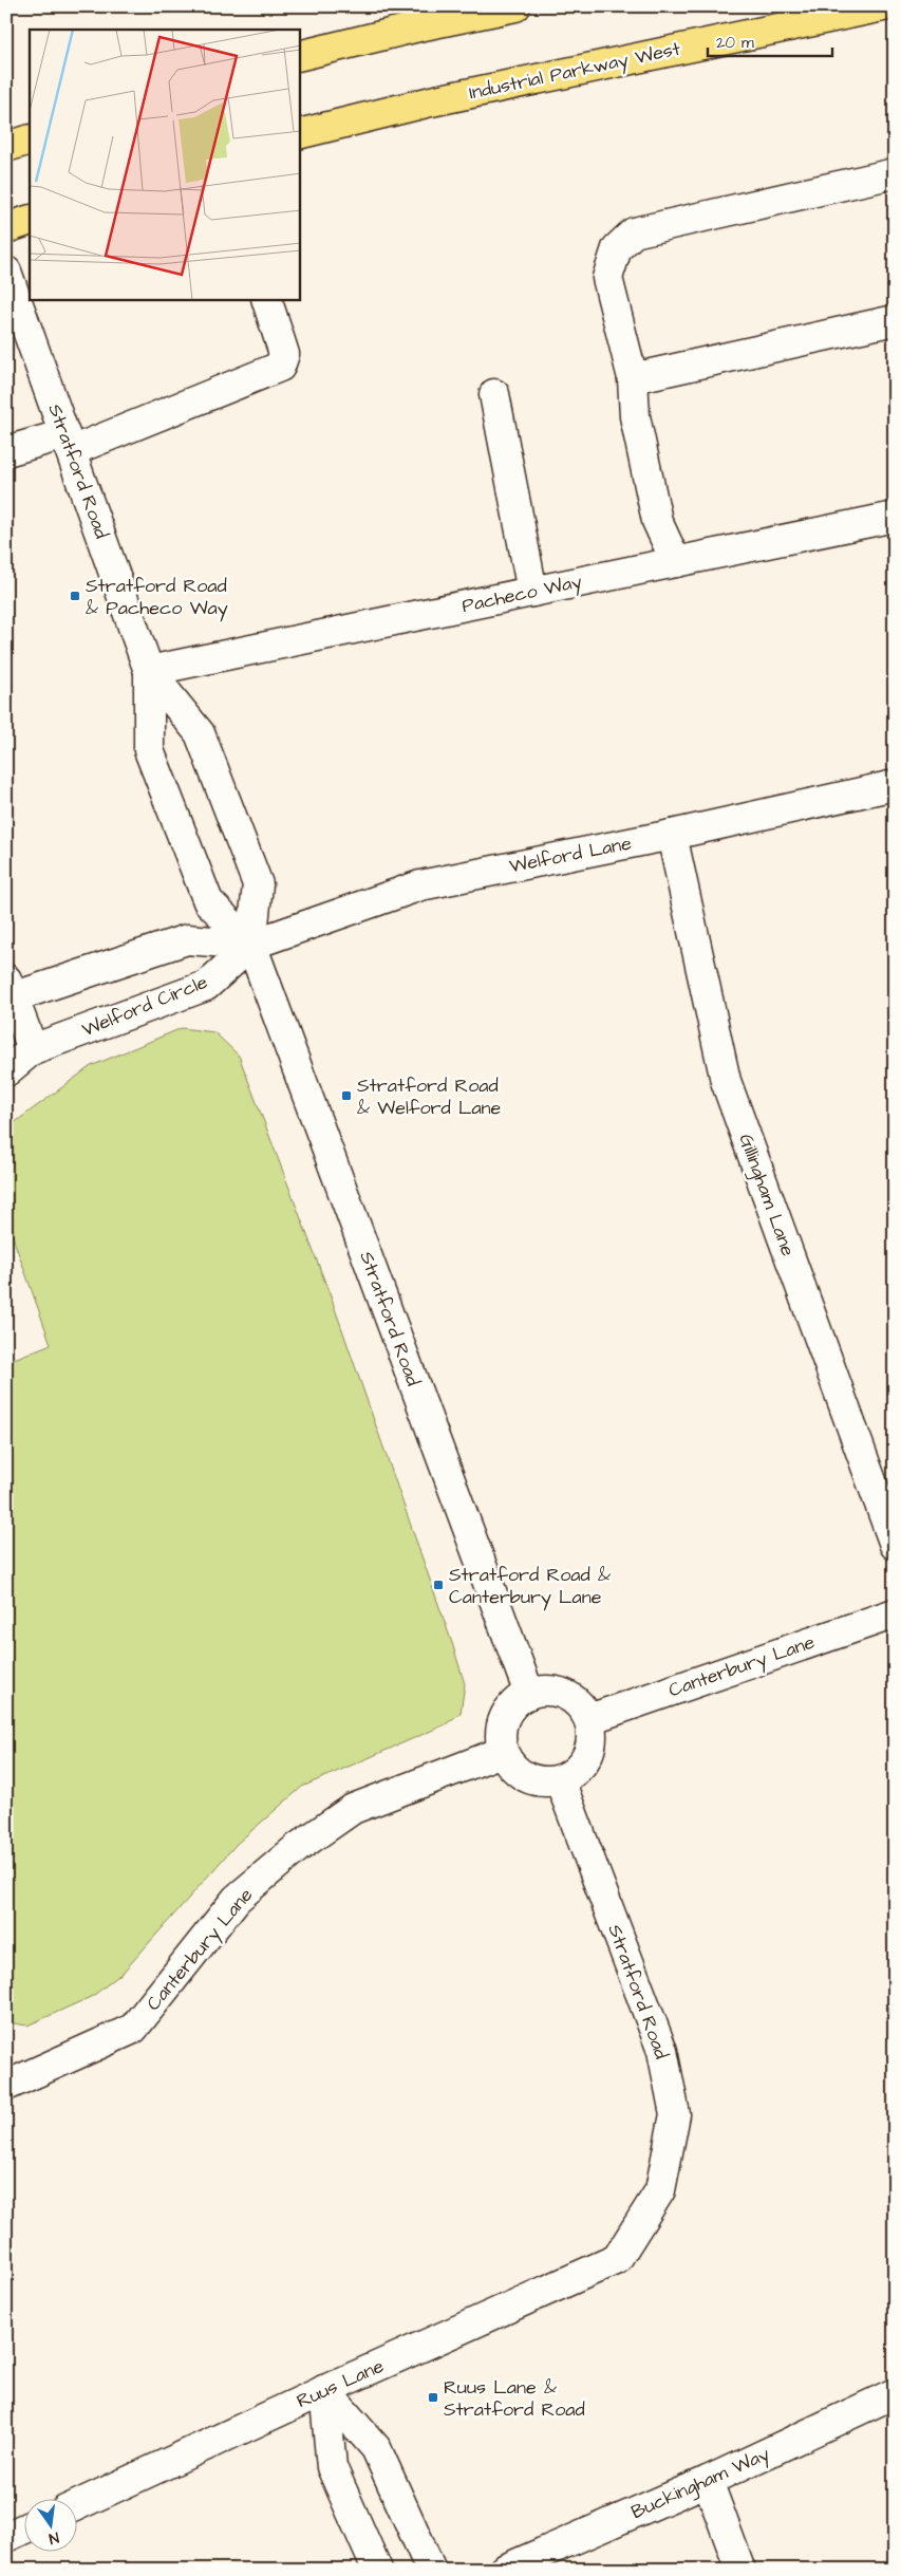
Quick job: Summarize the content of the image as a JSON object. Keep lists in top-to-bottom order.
{
  "streets": {
    "main road": ["Industrial Parkway West"],
    "street": [
      "Stratford Road",
      "Pacheco Way",
      "Welford Lane",
      "Welford Circle",
      "Gillingham Lane",
      "Canterbury Lane",
      "Ruus Lane",
      "Buckingham Way"
    ]
  },
  "crossings": [
    ["Stratford Road", "Pacheco Way"],
    ["Stratford Road", "Welford Lane"],
    ["Stratford Road", "Welford Circle"],
    ["Stratford Road", "Canterbury Lane"],
    ["Stratford Road", "Ruus Lane"],
    ["Welford Lane", "Welford Circle"],
    ["Welford Lane", "Gillingham Lane"]
  ],
  "places": {
    "transit": [
      "Stratford Road & Pacheco Way",
      "Stratford Road & Welford Lane",
      "Stratford Road & Canterbury Lane",
      "Ruus Lane & Stratford Road"
    ]
  },
  "scale_bar": "20 m",
  "north": "bottom"
}
